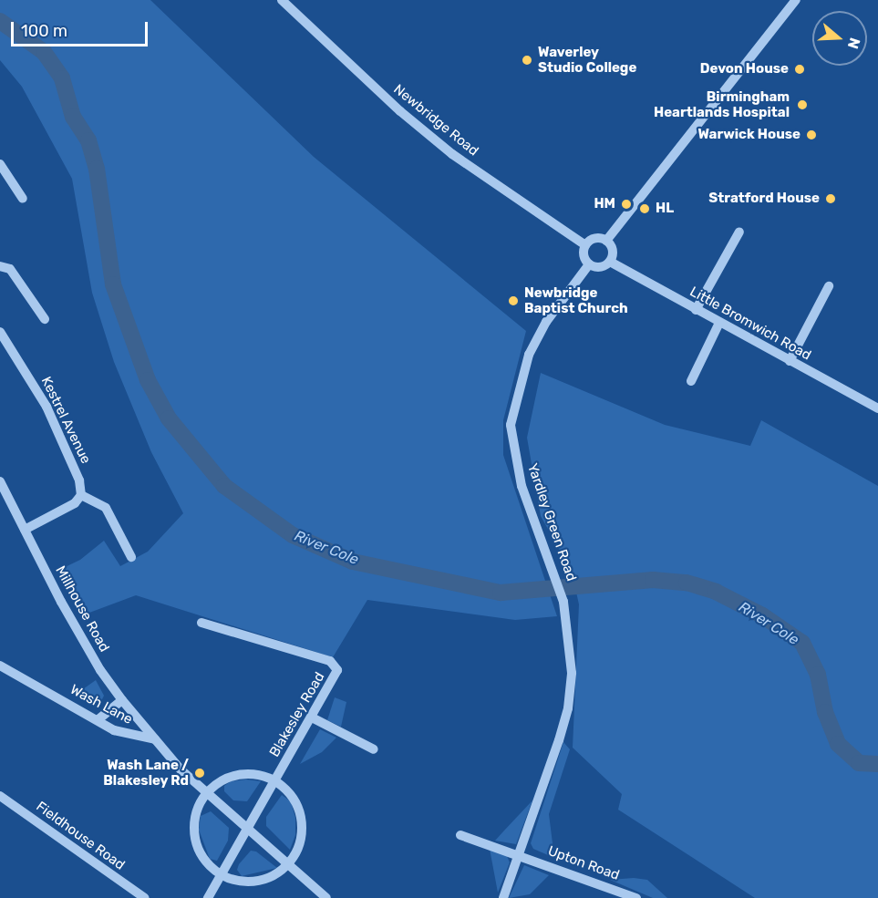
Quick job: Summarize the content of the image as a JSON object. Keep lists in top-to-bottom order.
{
  "streets": {
    "street": [
      "Newbridge Road",
      "Little Bromwich Road",
      "Kestrel Avenue",
      "Yardley Green Road",
      "Millhouse Road",
      "Wash Lane",
      "Blakesley Road",
      "Fieldhouse Road",
      "Upton Road"
    ]
  },
  "crossings": [
    ["Newbridge Road", "Little Bromwich Road"],
    ["Newbridge Road", "Yardley Green Road"],
    ["Little Bromwich Road", "Yardley Green Road"],
    ["Yardley Green Road", "Upton Road"],
    ["Millhouse Road", "Wash Lane"]
  ],
  "water": ["River Cole"],
  "places": [
    "Waverley Studio College",
    "Devon House",
    "Birmingham Heartlands Hospital",
    "Warwick House",
    "Stratford House",
    "HM",
    "HL",
    "Newbridge Baptist Church",
    "Wash Lane / Blakesley Rd"
  ],
  "scale_bar": "100 m",
  "north": "right"
}
